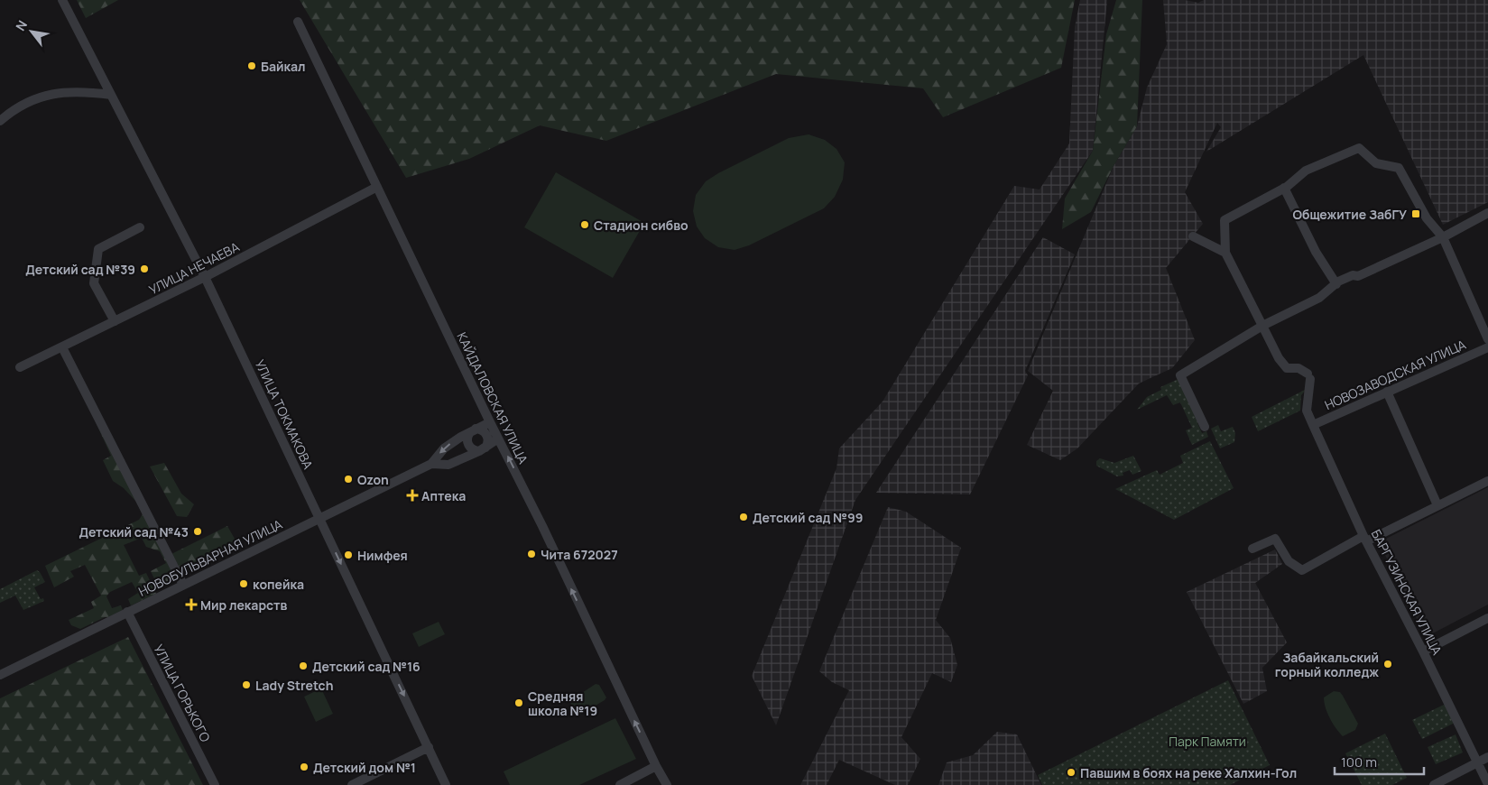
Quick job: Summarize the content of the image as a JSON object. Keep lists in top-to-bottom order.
{
  "streets": {
    "street": [
      "УЛИЦА НЕЧАЕВА",
      "НОВОЗАВОДСКАЯ УЛИЦА",
      "КАЙДАЛОВСКАЯ УЛИЦА",
      "УЛИЦА ТОКМАКОВА",
      "НОВОБУЛЬВАРНАЯ УЛИЦА",
      "БАРГУЗИНСКАЯ УЛИЦА",
      "УЛИЦА ГОРЬКОГО"
    ]
  },
  "crossings": [
    ["УЛИЦА НЕЧАЕВА", "КАЙДАЛОВСКАЯ УЛИЦА"],
    ["УЛИЦА НЕЧАЕВА", "УЛИЦА ТОКМАКОВА"],
    ["НОВОЗАВОДСКАЯ УЛИЦА", "БАРГУЗИНСКАЯ УЛИЦА"],
    ["УЛИЦА ТОКМАКОВА", "НОВОБУЛЬВАРНАЯ УЛИЦА"],
    ["НОВОБУЛЬВАРНАЯ УЛИЦА", "УЛИЦА ГОРЬКОГО"]
  ],
  "one_way": ["КАЙДАЛОВСКАЯ УЛИЦА"],
  "parks": ["Парк Памяти"],
  "places": {
    "other": [
      "Байкал",
      "Стадион сибво",
      "Детский сад №39",
      "Ozon",
      "Детский сад №99",
      "Детский сад №43",
      "Чита 672027",
      "Нимфея",
      "копейка",
      "Забайкальский горный колледж",
      "Детский сад №16",
      "Lady Stretch",
      "Средняя школа №19",
      "Детский дом №1",
      "Павшим в боях на реке Халхин-Гол"
    ],
    "transit": ["Общежитие ЗабГУ"],
    "health": ["Аптека", "Мир лекарств"]
  },
  "scale_bar": "100 m",
  "north": "top left"
}
